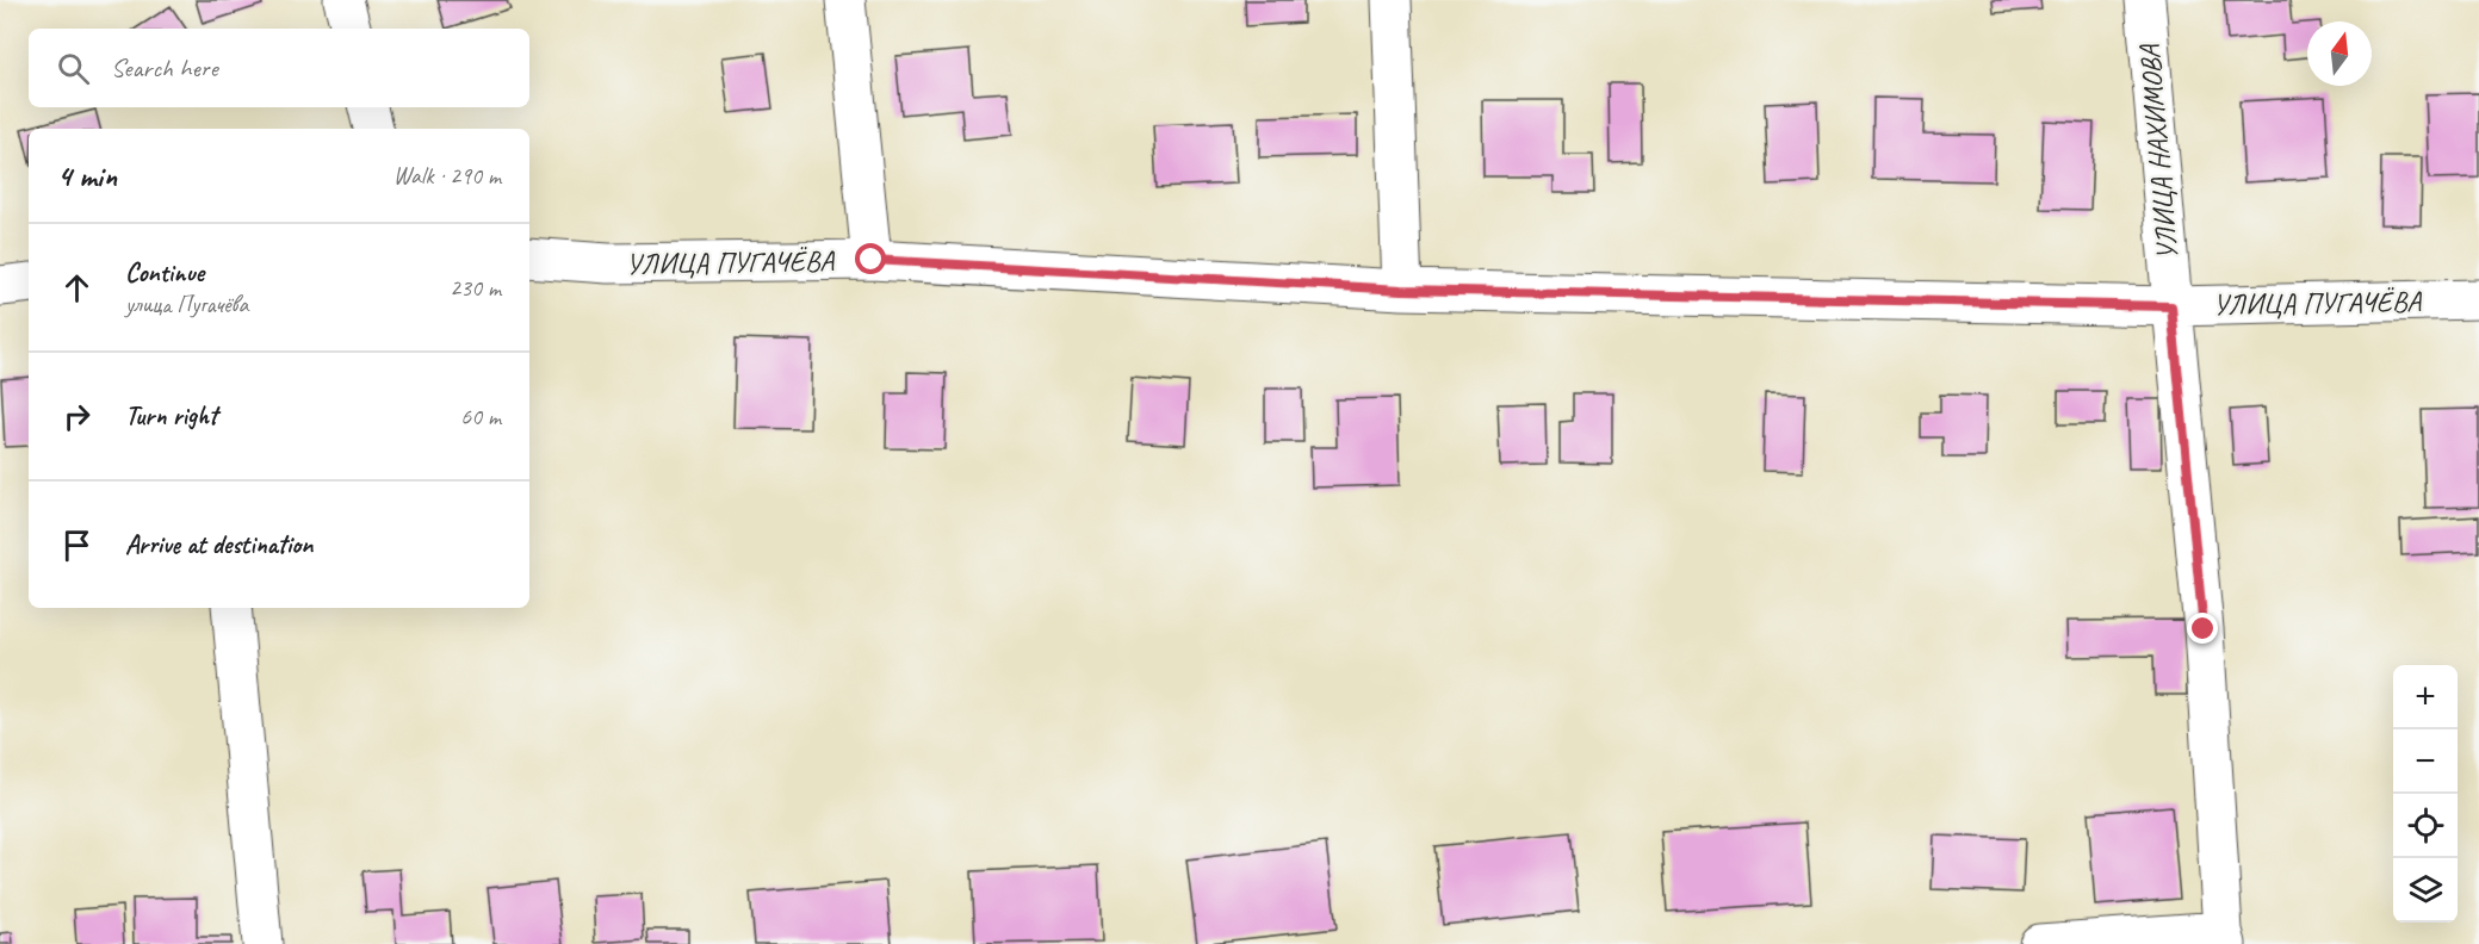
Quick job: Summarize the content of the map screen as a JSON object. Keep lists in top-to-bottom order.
{
  "streets": {
    "street": ["УЛИЦА НАХИМОВА", "УЛИЦА ПУГАЧЁВА"]
  },
  "crossings": [
    ["УЛИЦА НАХИМОВА", "УЛИЦА ПУГАЧЁВА"]
  ],
  "north": "top",
  "page": {
    "search": "Search here",
    "heading": ["4 min", "Walk · 290 m"],
    "list": [
      ["Continue", "улица Пугачёва", "230 m"],
      ["Turn right", "60 m"],
      "Arrive at destination"
    ],
    "map_buttons": ["+", "−"]
  }
}
